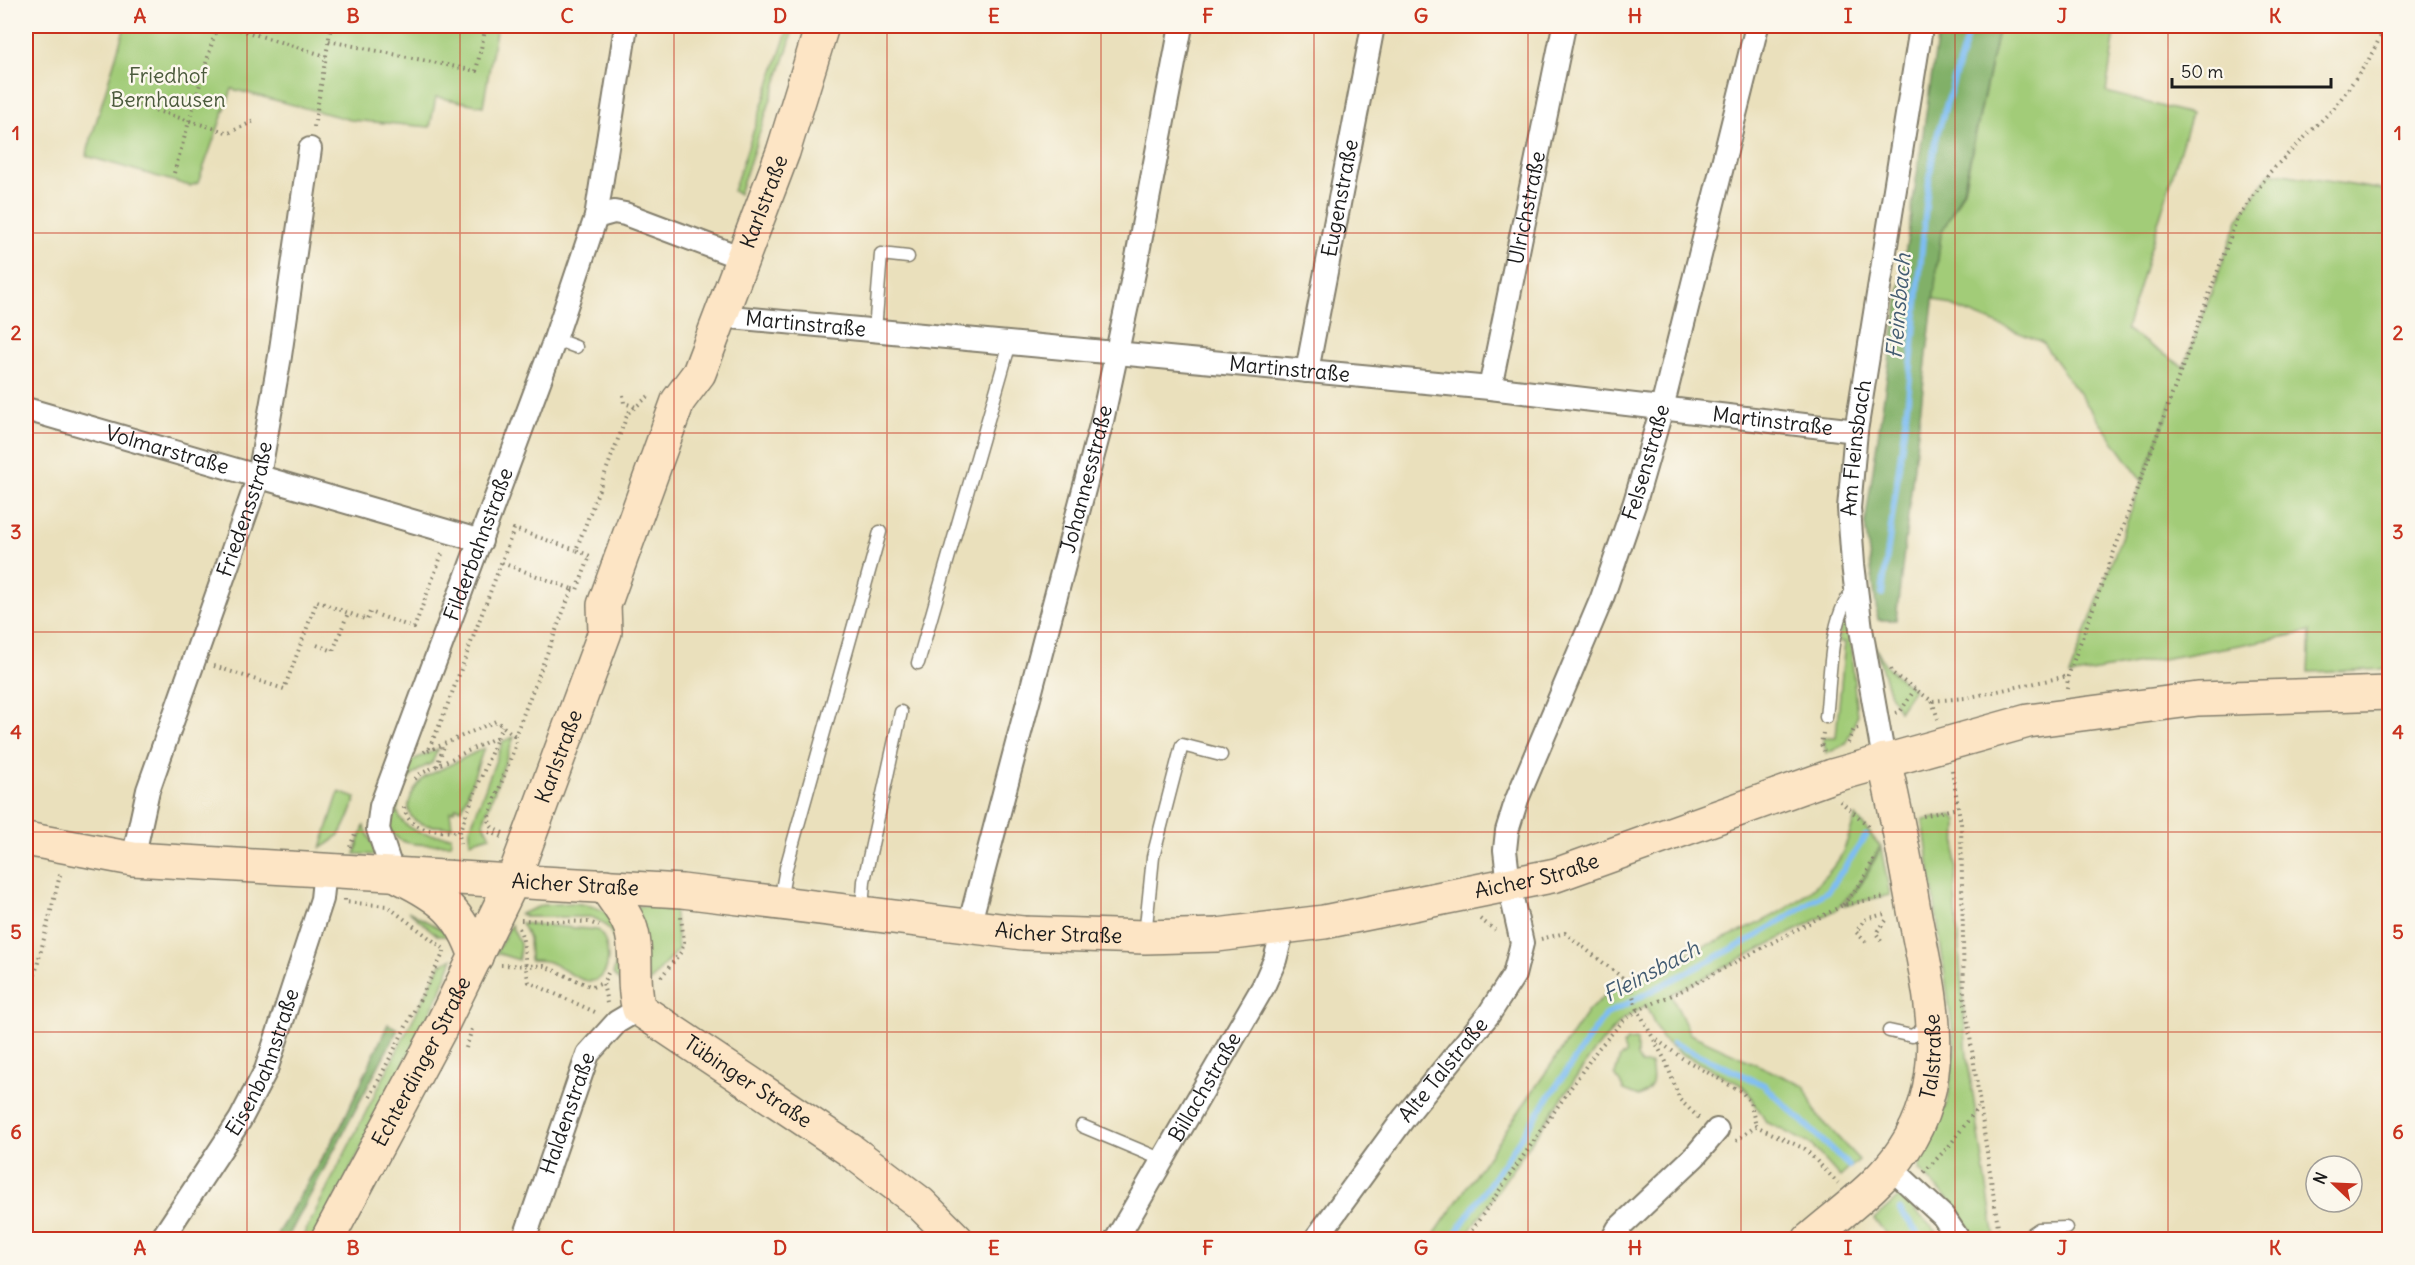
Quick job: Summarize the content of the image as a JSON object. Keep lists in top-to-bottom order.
{
  "streets": {
    "main road": [
      "Karlstraße",
      "Aicher Straße",
      "Talstraße",
      "Echterdinger Straße",
      "Tübinger Straße"
    ],
    "street": [
      "Eugenstraße",
      "Ulrichstraße",
      "Martinstraße",
      "Am Fleinsbach",
      "Volmarstraße",
      "Felsenstraße",
      "Johannesstraße",
      "Friedensstraße",
      "Filderbahnstraße",
      "Eisenbahnstraße",
      "Alte Talstraße",
      "Billachstraße",
      "Haldenstraße"
    ]
  },
  "crossings": [
    ["Eugenstraße", "Martinstraße"],
    ["Karlstraße", "Martinstraße"],
    ["Karlstraße", "Aicher Straße"],
    ["Karlstraße", "Echterdinger Straße"],
    ["Ulrichstraße", "Martinstraße"],
    ["Martinstraße", "Am Fleinsbach"],
    ["Martinstraße", "Felsenstraße"],
    ["Martinstraße", "Johannesstraße"],
    ["Am Fleinsbach", "Aicher Straße"],
    ["Am Fleinsbach", "Talstraße"],
    ["Volmarstraße", "Friedensstraße"],
    ["Volmarstraße", "Filderbahnstraße"],
    ["Felsenstraße", "Aicher Straße"],
    ["Felsenstraße", "Alte Talstraße"],
    ["Johannesstraße", "Aicher Straße"],
    ["Friedensstraße", "Aicher Straße"],
    ["Filderbahnstraße", "Aicher Straße"],
    ["Aicher Straße", "Talstraße"],
    ["Aicher Straße", "Echterdinger Straße"],
    ["Aicher Straße", "Eisenbahnstraße"],
    ["Aicher Straße", "Alte Talstraße"],
    ["Aicher Straße", "Billachstraße"],
    ["Tübinger Straße", "Haldenstraße"]
  ],
  "water": ["Fleinsbach"],
  "parks": ["Friedhof Bernhausen"],
  "scale_bar": "50 m",
  "north": "top left",
  "grid": {
    "columns": [
      "A",
      "B",
      "C",
      "D",
      "E",
      "F",
      "G",
      "H",
      "I",
      "J",
      "K"
    ],
    "rows": [
      "1",
      "2",
      "3",
      "4",
      "5",
      "6"
    ]
  }
}
